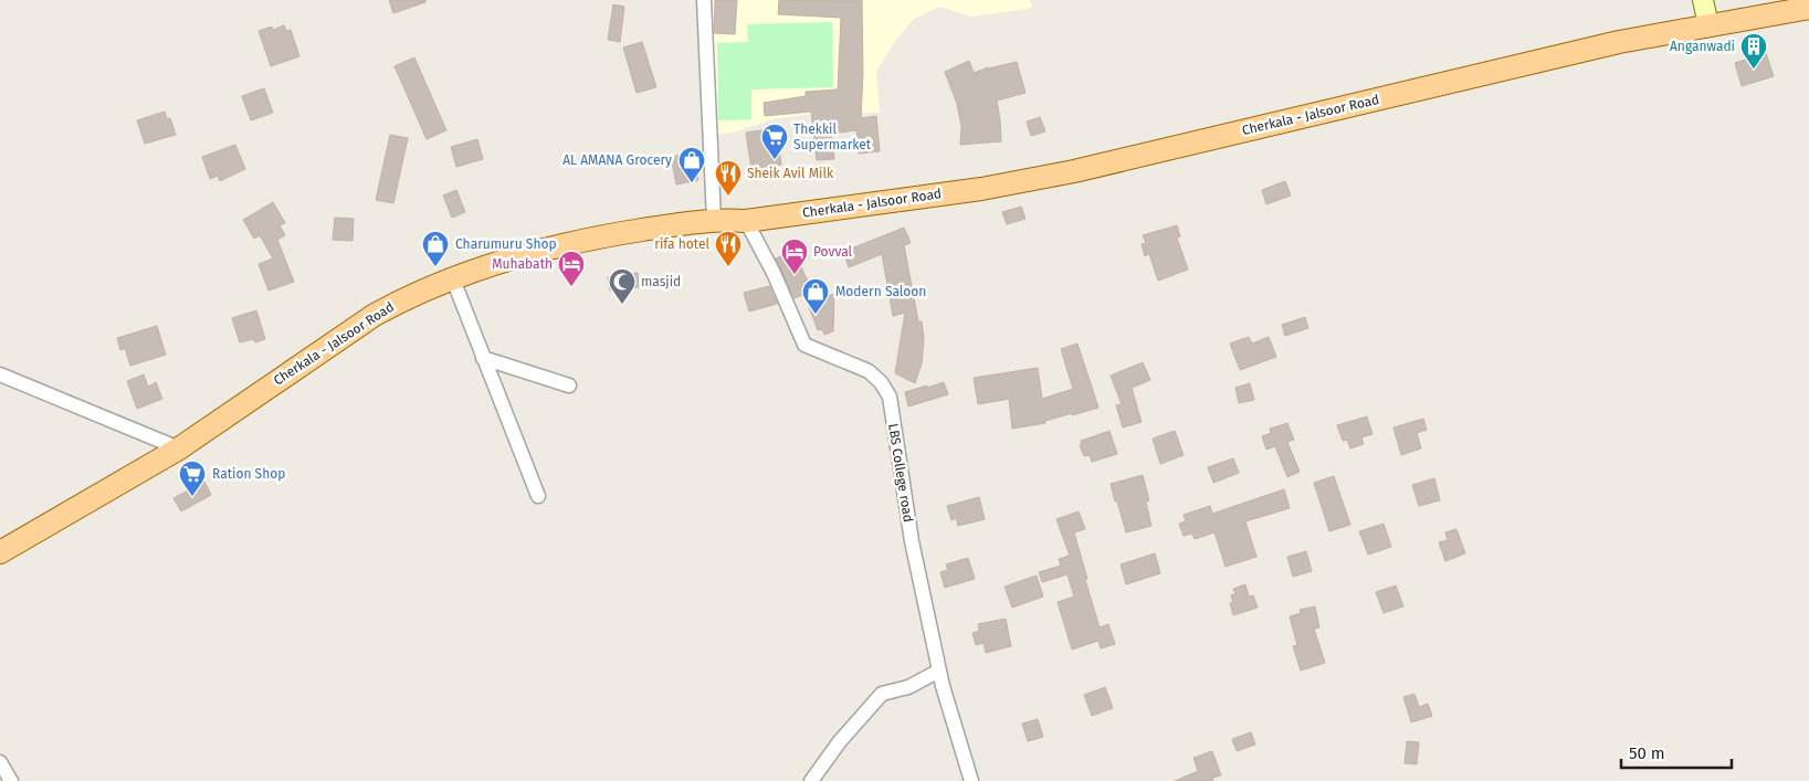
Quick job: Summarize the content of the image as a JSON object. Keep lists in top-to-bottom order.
{
  "streets": {
    "main road": ["Cherkala - Jalsoor Road"],
    "street": ["LBS College road"]
  },
  "crossings": [
    ["Cherkala - Jalsoor Road", "LBS College road"]
  ],
  "places": {
    "building": ["Anganwadi"],
    "supermarket": ["Thekkil Supermarket", "Ration Shop"],
    "shop": ["AL AMANA Grocery", "Charumuru Shop", "Modern Saloon"],
    "restaurant": ["Sheik Avil Milk", "rifa hotel"],
    "hotel": ["Povval", "Muhabath"],
    "mosque": ["masjid"]
  },
  "scale_bar": "50 m"
}
